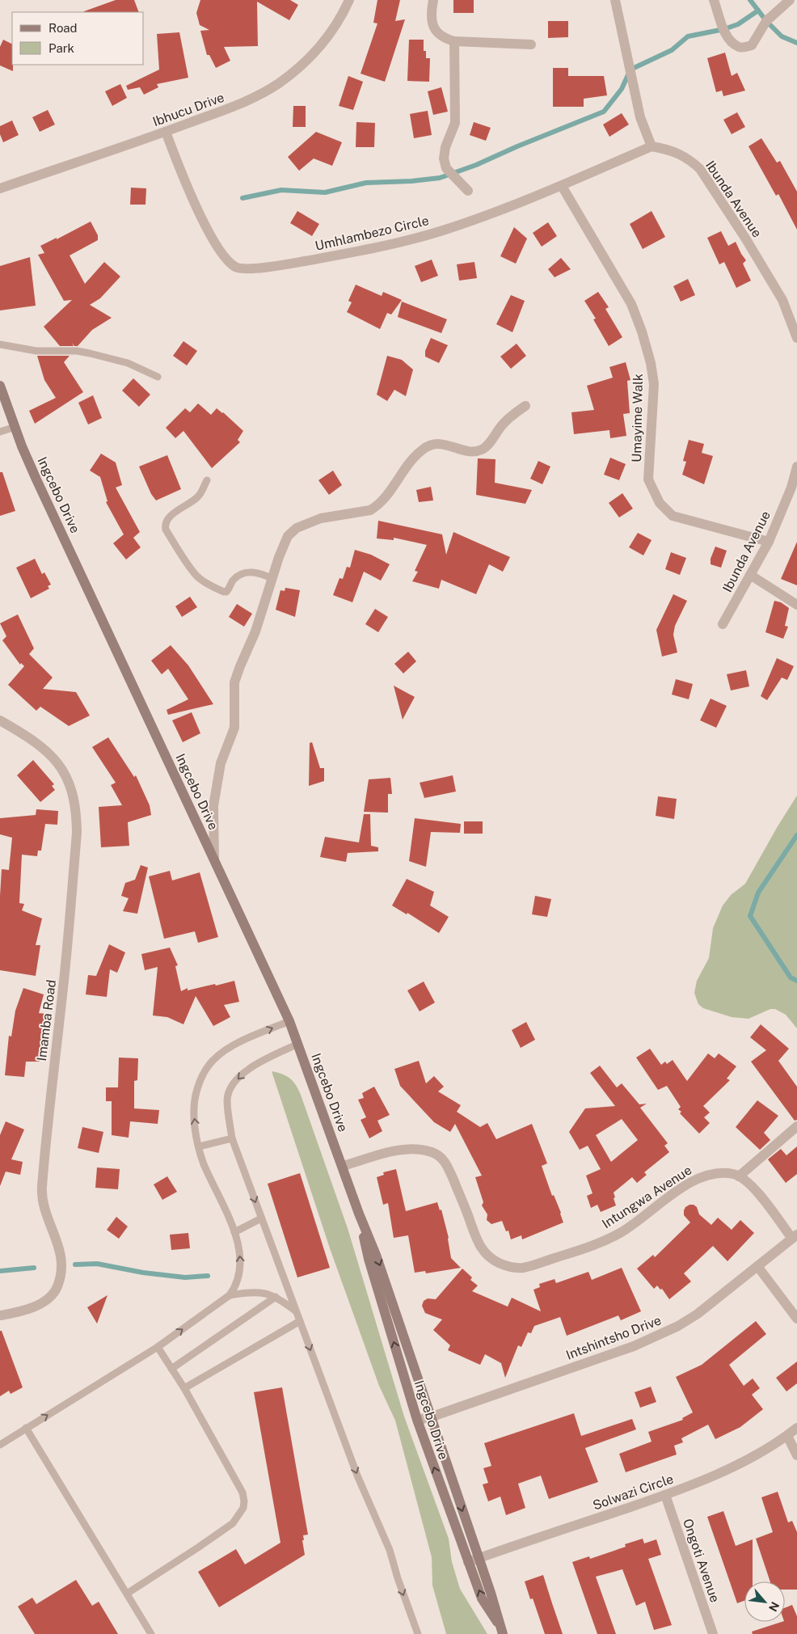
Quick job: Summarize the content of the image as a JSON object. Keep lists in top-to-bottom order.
{
  "streets": {
    "main road": ["Ingcebo Drive"],
    "street": [
      "Ibhucu Drive",
      "Ibunda Avenue",
      "Umhlambezo Circle",
      "Umayime Walk",
      "Imamba Road",
      "Intungwa Avenue",
      "Intshintsho Drive",
      "Solwazi Circle",
      "Ongoti Avenue"
    ]
  },
  "crossings": [
    ["Ibhucu Drive", "Umhlambezo Circle"],
    ["Ibunda Avenue", "Umhlambezo Circle"],
    ["Ibunda Avenue", "Umayime Walk"],
    ["Umhlambezo Circle", "Umayime Walk"],
    ["Ingcebo Drive", "Intungwa Avenue"],
    ["Ingcebo Drive", "Intshintsho Drive"],
    ["Ingcebo Drive", "Solwazi Circle"],
    ["Solwazi Circle", "Ongoti Avenue"]
  ],
  "legend": ["Road", "Park"],
  "north": "bottom right"
}
